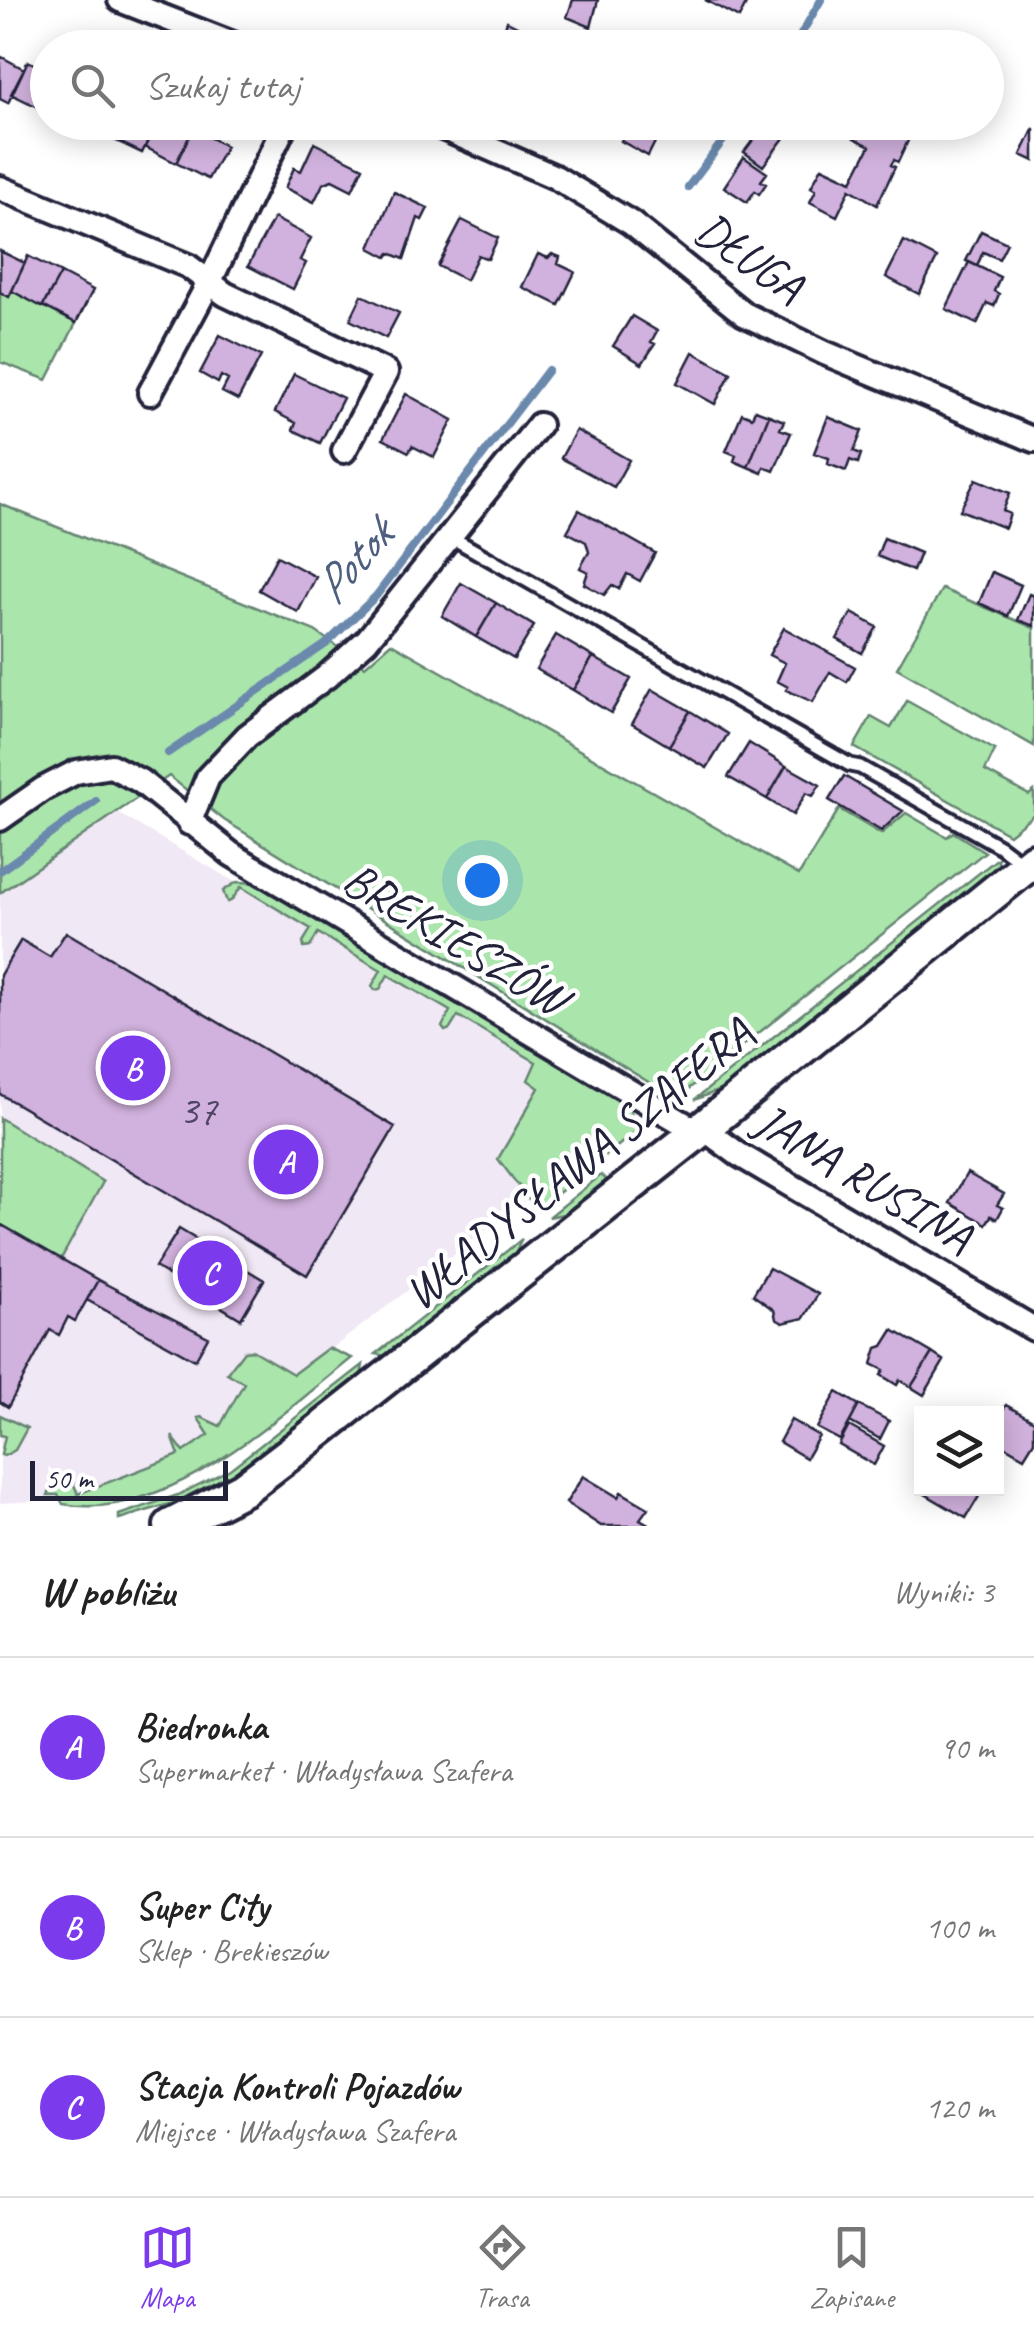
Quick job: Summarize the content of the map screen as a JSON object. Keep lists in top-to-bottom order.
{
  "streets": {
    "street": [
      "DŁUGA",
      "BREKIESZÓW",
      "WŁADYSŁAWA SZAFERA",
      "JANA RUSINA"
    ]
  },
  "crossings": [
    ["BREKIESZÓW", "WŁADYSŁAWA SZAFERA"],
    ["BREKIESZÓW", "JANA RUSINA"],
    ["WŁADYSŁAWA SZAFERA", "JANA RUSINA"]
  ],
  "water": ["Potok"],
  "house_numbers": ["37"],
  "scale_bar": "50 m",
  "page": {
    "search": "Szukaj tutaj",
    "pins": ["B", "A", "C"],
    "scale": "50 m",
    "heading": ["W pobliżu", "Wyniki: 3"],
    "list": [
      {
        "mark": "A",
        "name": "Biedronka",
        "note": "Supermarket · Władysława Szafera",
        "value": "90 m"
      },
      {
        "mark": "B",
        "name": "Super City",
        "note": "Sklep · Brekieszów",
        "value": "100 m"
      },
      {
        "mark": "C",
        "name": "Stacja Kontroli Pojazdów",
        "note": "Miejsce · Władysława Szafera",
        "value": "120 m"
      }
    ],
    "nav": ["Mapa", "Trasa", "Zapisane"]
  }
}
